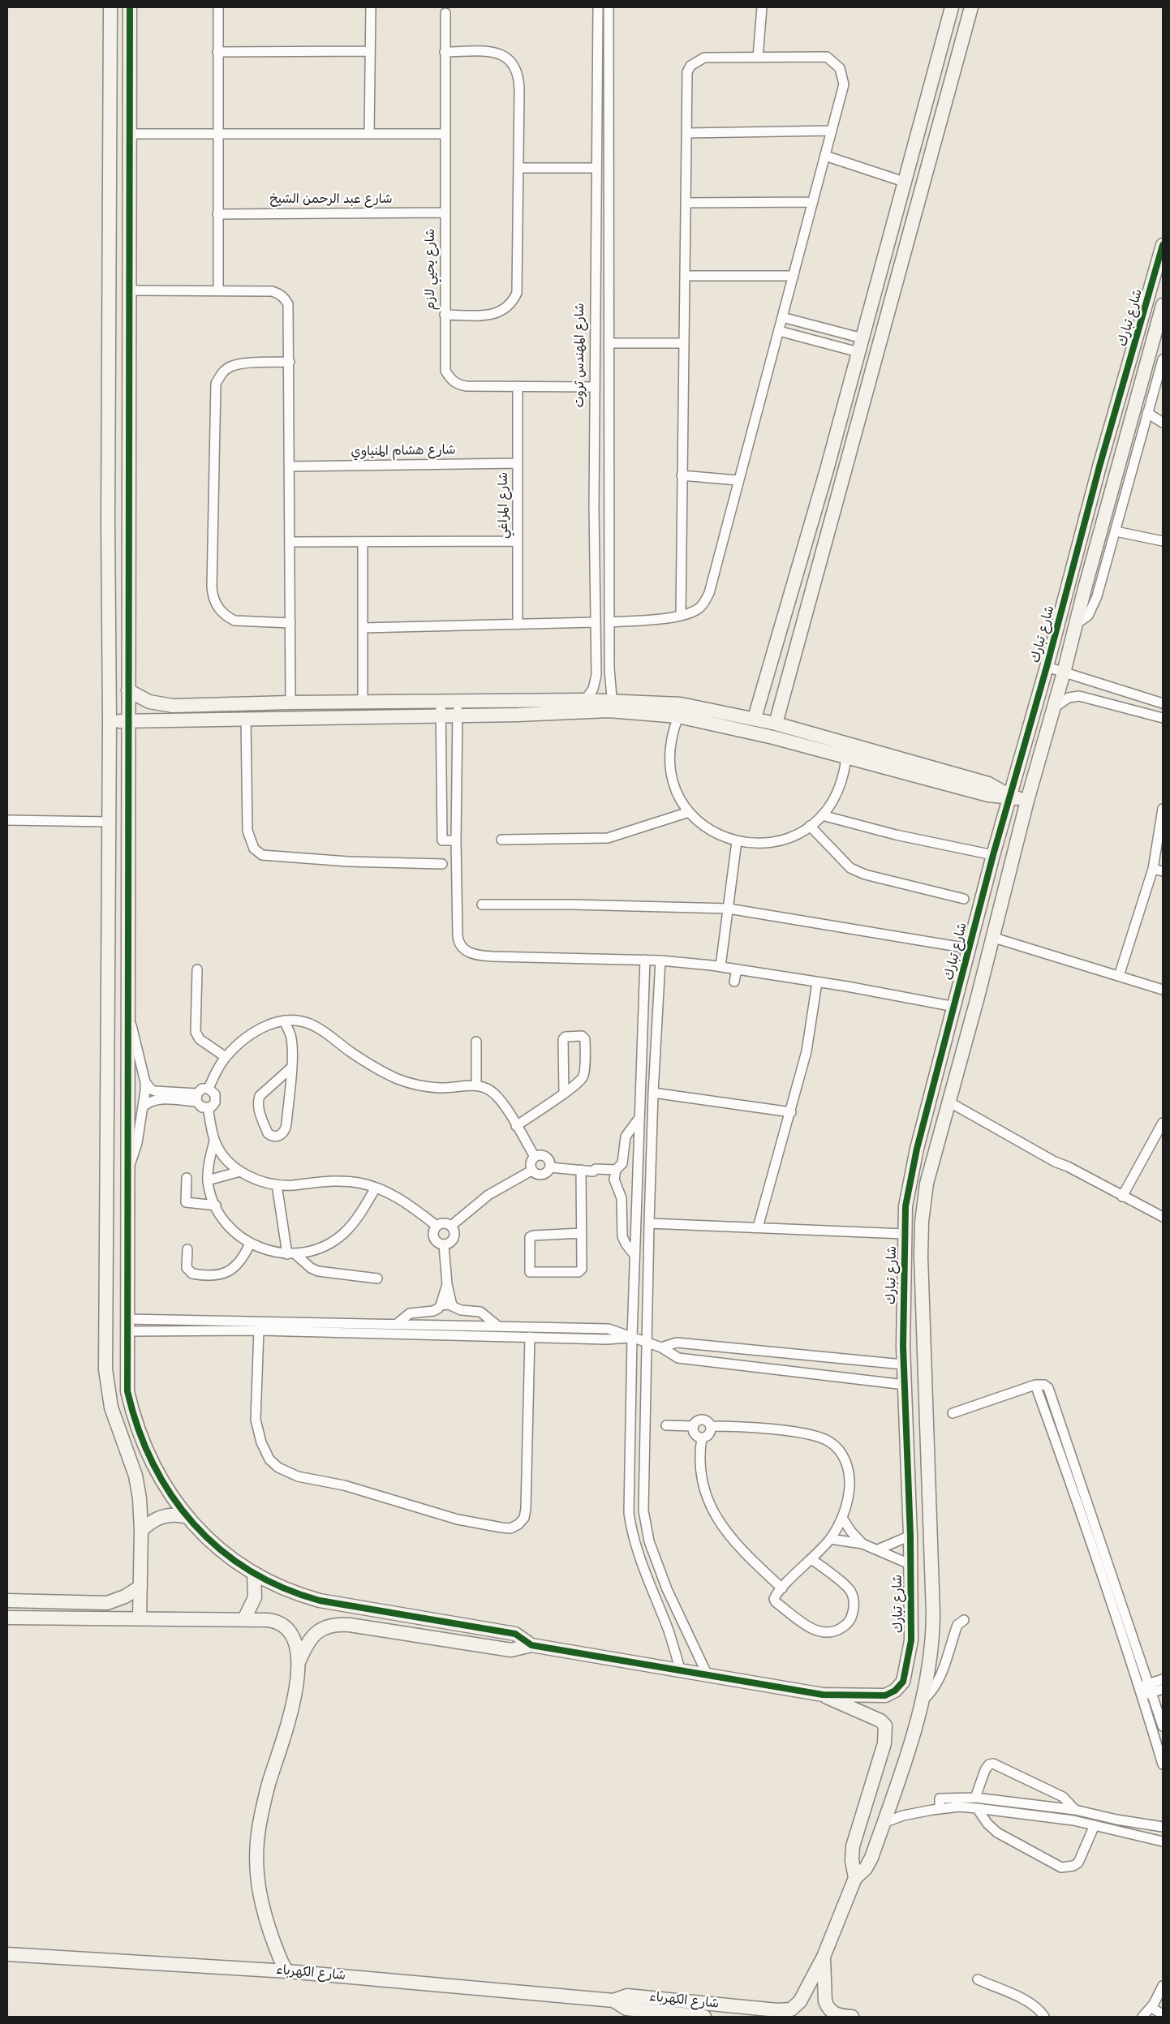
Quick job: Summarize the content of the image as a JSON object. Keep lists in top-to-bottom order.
{
  "streets": {
    "street": [
      "شارع عبد الرحمن الشيخ",
      "شارع يحيي لازم",
      "شارع تبارك",
      "شارع المهندس ثروت",
      "شارع هشام المنياوي",
      "شارع المراغي",
      "شارع الكهرباء"
    ]
  },
  "crossings": [
    ["شارع عبد الرحمن الشيخ", "شارع يحيي لازم"],
    ["شارع يحيي لازم", "شارع المهندس ثروت"],
    ["شارع يحيي لازم", "شارع المراغي"],
    ["شارع تبارك", "شارع الكهرباء"],
    ["شارع هشام المنياوي", "شارع المراغي"]
  ]
}
